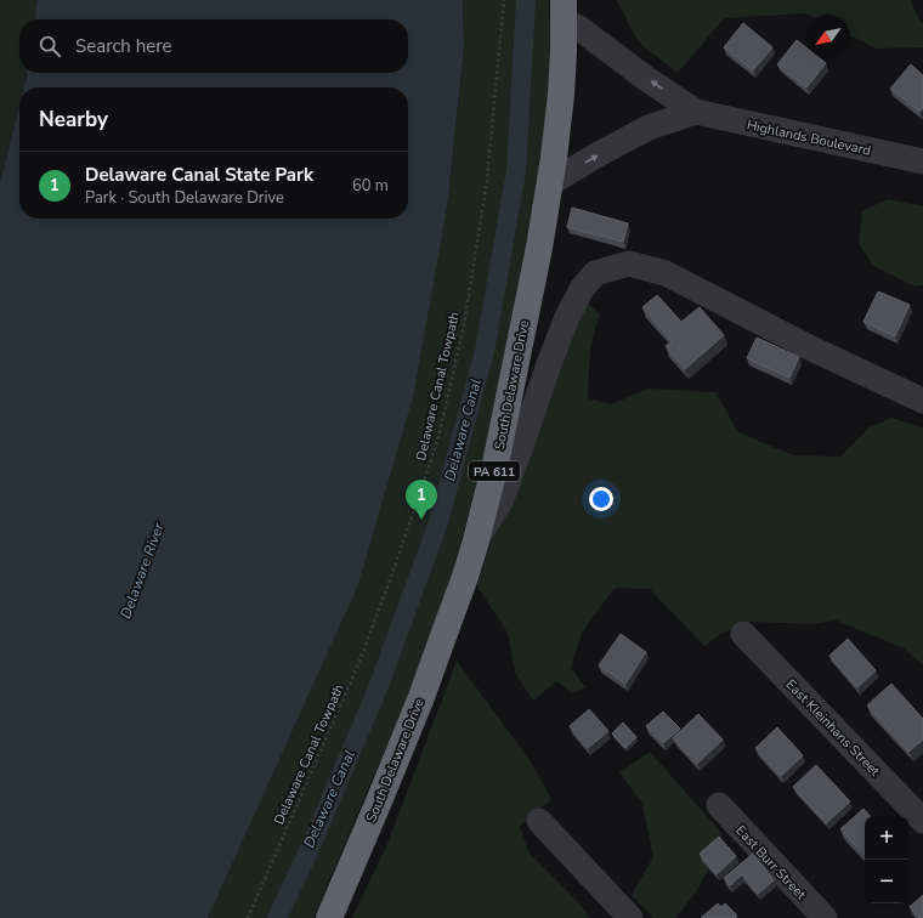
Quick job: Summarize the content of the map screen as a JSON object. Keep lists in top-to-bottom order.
{
  "streets": {
    "highway": ["South Delaware Drive", "PA 611"],
    "street": ["Highlands Boulevard", "East Kleinhans Street", "East Burr Street"],
    "path": ["Delaware Canal Towpath"]
  },
  "crossings": [
    ["Highlands Boulevard", "South Delaware Drive"]
  ],
  "one_way": ["Highlands Boulevard"],
  "water": ["Delaware Canal", "Delaware River"],
  "north": "bottom left",
  "page": {
    "search": "Search here",
    "heading": "Nearby",
    "list": [
      {
        "mark": "1",
        "name": "Delaware Canal State Park",
        "note": "Park · South Delaware Drive",
        "value": "60 m"
      }
    ],
    "pins": "1",
    "map_buttons": ["+", "−"]
  }
}
